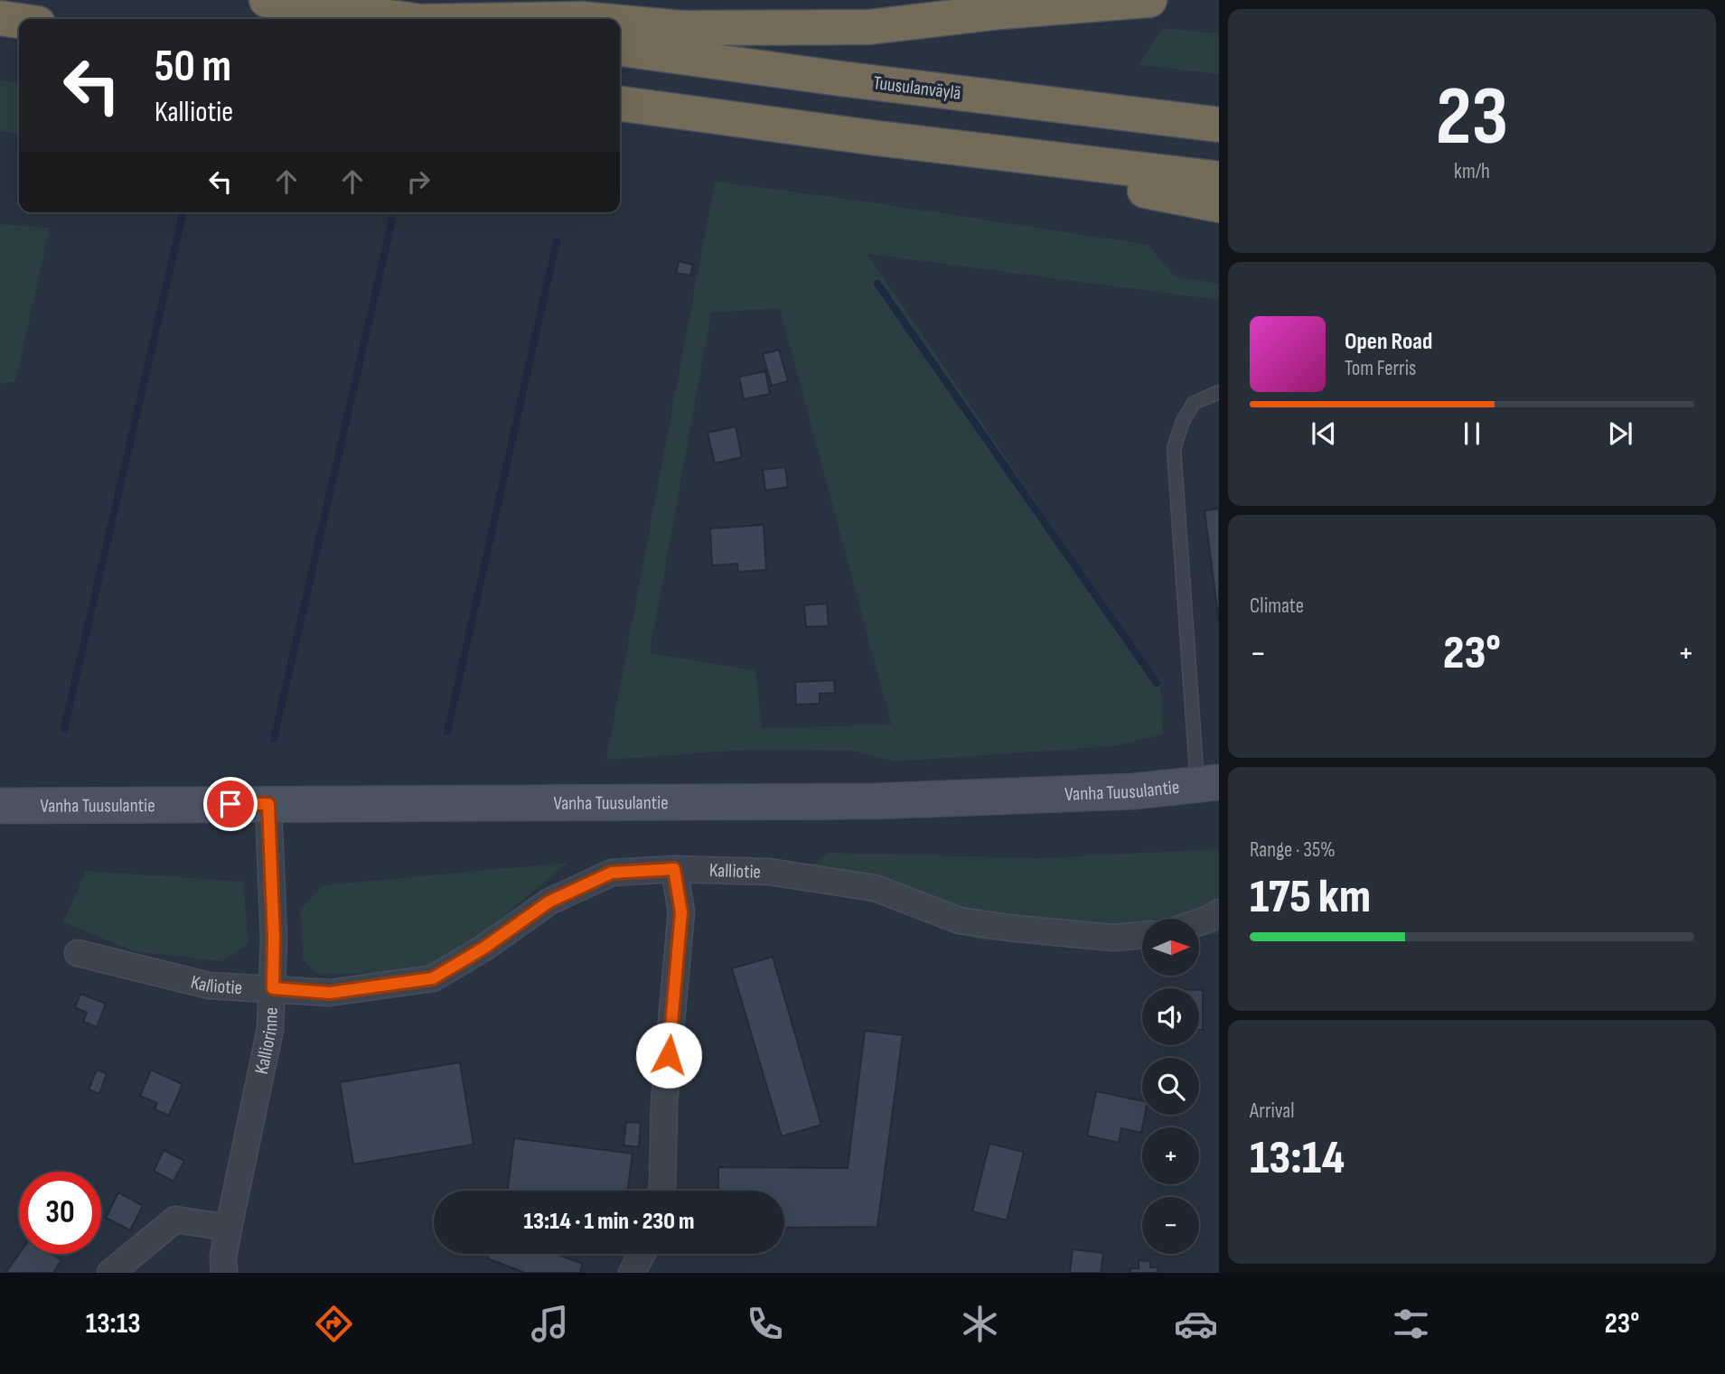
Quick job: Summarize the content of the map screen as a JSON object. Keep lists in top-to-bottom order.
{
  "streets": {
    "highway": ["Tuusulanväylä"],
    "main road": ["Vanha Tuusulantie"],
    "street": ["Kalliotie", "Kalliorinne"]
  },
  "crossings": [
    ["Vanha Tuusulantie", "Kalliorinne"],
    ["Kalliotie", "Kalliorinne"]
  ],
  "north": "right",
  "page": {
    "tile": [
      ["23", "km/h"],
      "Climate",
      ["Range · 35%", "175 km"],
      ["Arrival", "13:14"]
    ],
    "turn": ["50 m", "Kalliotie"],
    "song": ["Open Road", "Tom Ferris"],
    "heat": ["−", "23°", "+"],
    "map_buttons": ["+", "−"],
    "limit": "30",
    "trip": "13:14 · 1 min · 230 m",
    "tabs": ["13:13", "23°"]
  }
}
